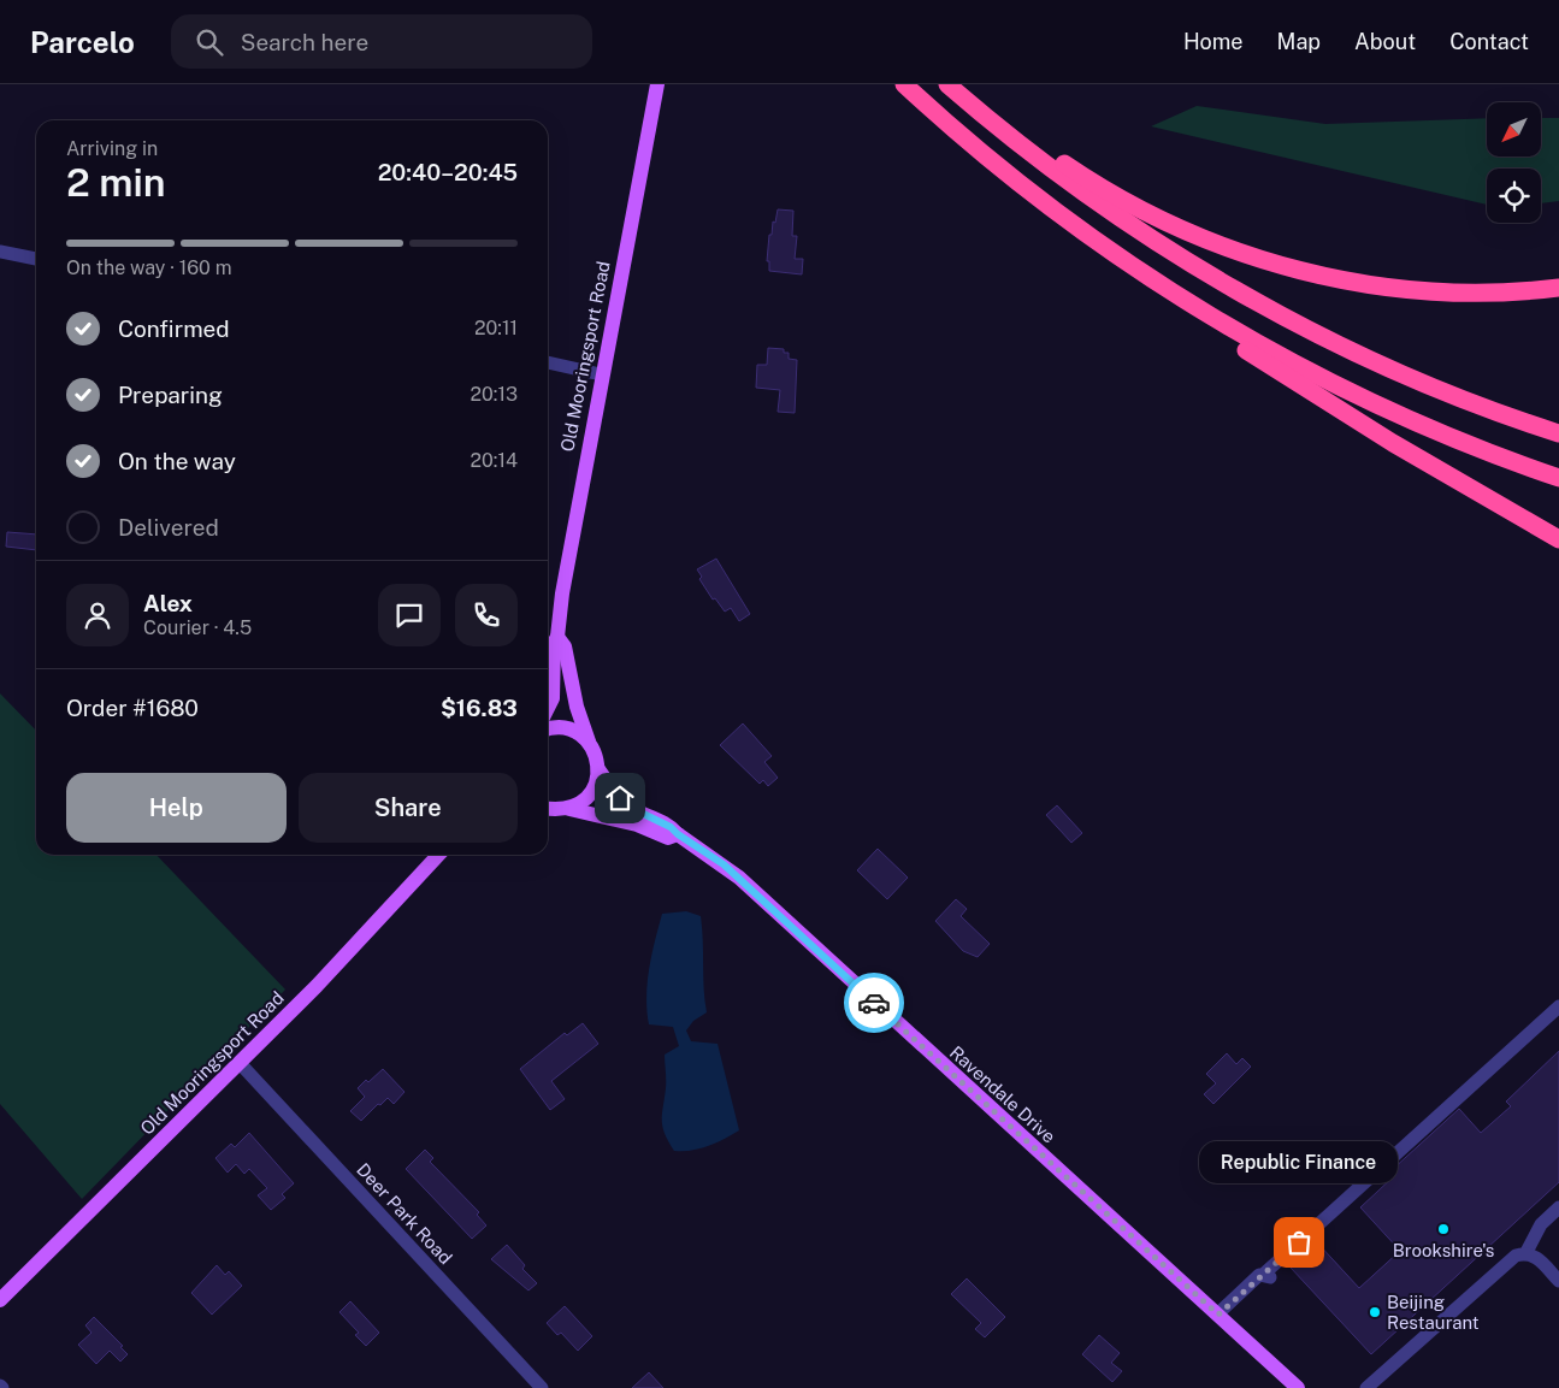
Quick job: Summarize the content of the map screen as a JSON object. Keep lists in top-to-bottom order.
{
  "streets": {
    "main road": ["Old Mooringsport Road", "Ravendale Drive"],
    "street": ["Deer Park Road"]
  },
  "crossings": [
    ["Old Mooringsport Road", "Ravendale Drive"],
    ["Old Mooringsport Road", "Deer Park Road"]
  ],
  "places": ["Brookshire's", "Republic Finance", "Beijing Restaurant"],
  "north": "bottom left",
  "page": {
    "header": "Parcelo",
    "search": "Search here",
    "nav": [
      "Home",
      "Map",
      "About",
      "Contact"
    ],
    "heading": ["2 min", "Arriving in", "20:40–20:45"],
    "panel": [
      "Alex",
      "Courier · 4.5",
      "Order #1680",
      "$16.83"
    ],
    "bar": "On the way · 160 m",
    "list": [
      ["Confirmed", "20:11"],
      ["Preparing", "20:13"],
      ["On the way", "20:14"],
      "Delivered"
    ],
    "buttons": ["Help", "Share"],
    "bubble": "Republic Finance"
  }
}
